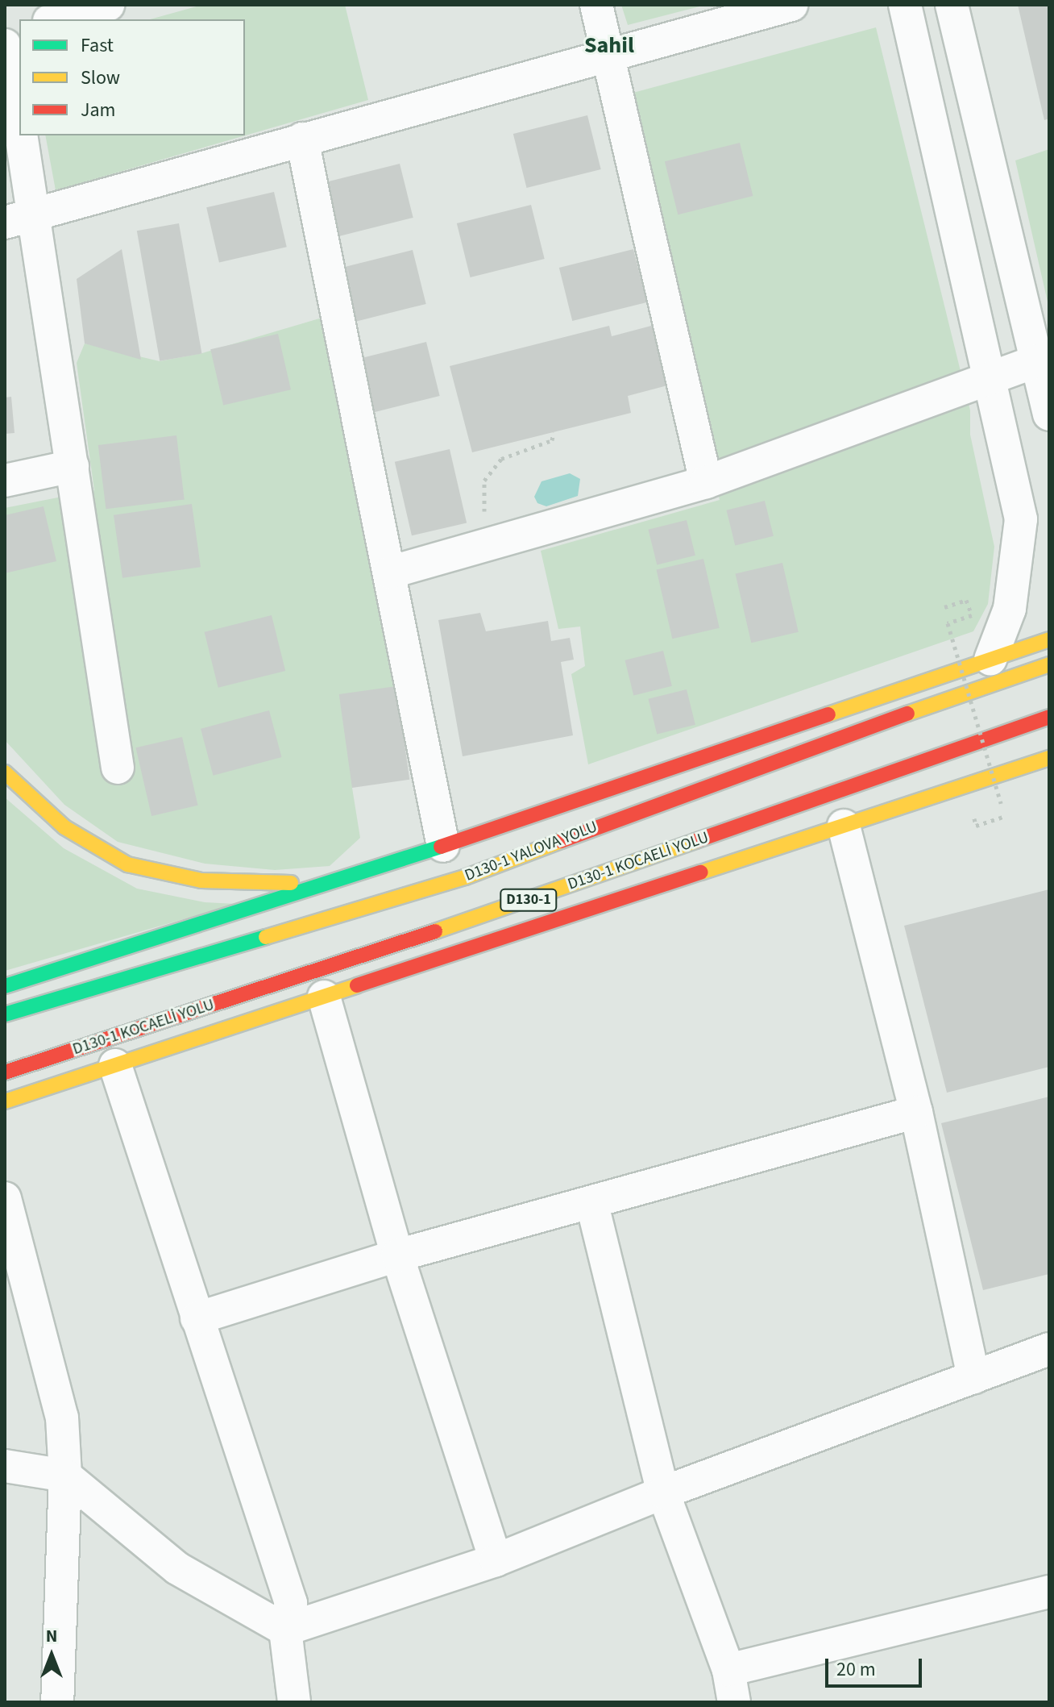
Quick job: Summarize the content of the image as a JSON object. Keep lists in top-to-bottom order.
{
  "streets": {
    "highway": ["D130-1 YALOVA YOLU", "D130-1 KOCAELİ YOLU", "D130-1"]
  },
  "districts": ["Sahil"],
  "legend": ["Fast", "Slow", "Jam"],
  "scale_bar": "20 m",
  "north": "top"
}
